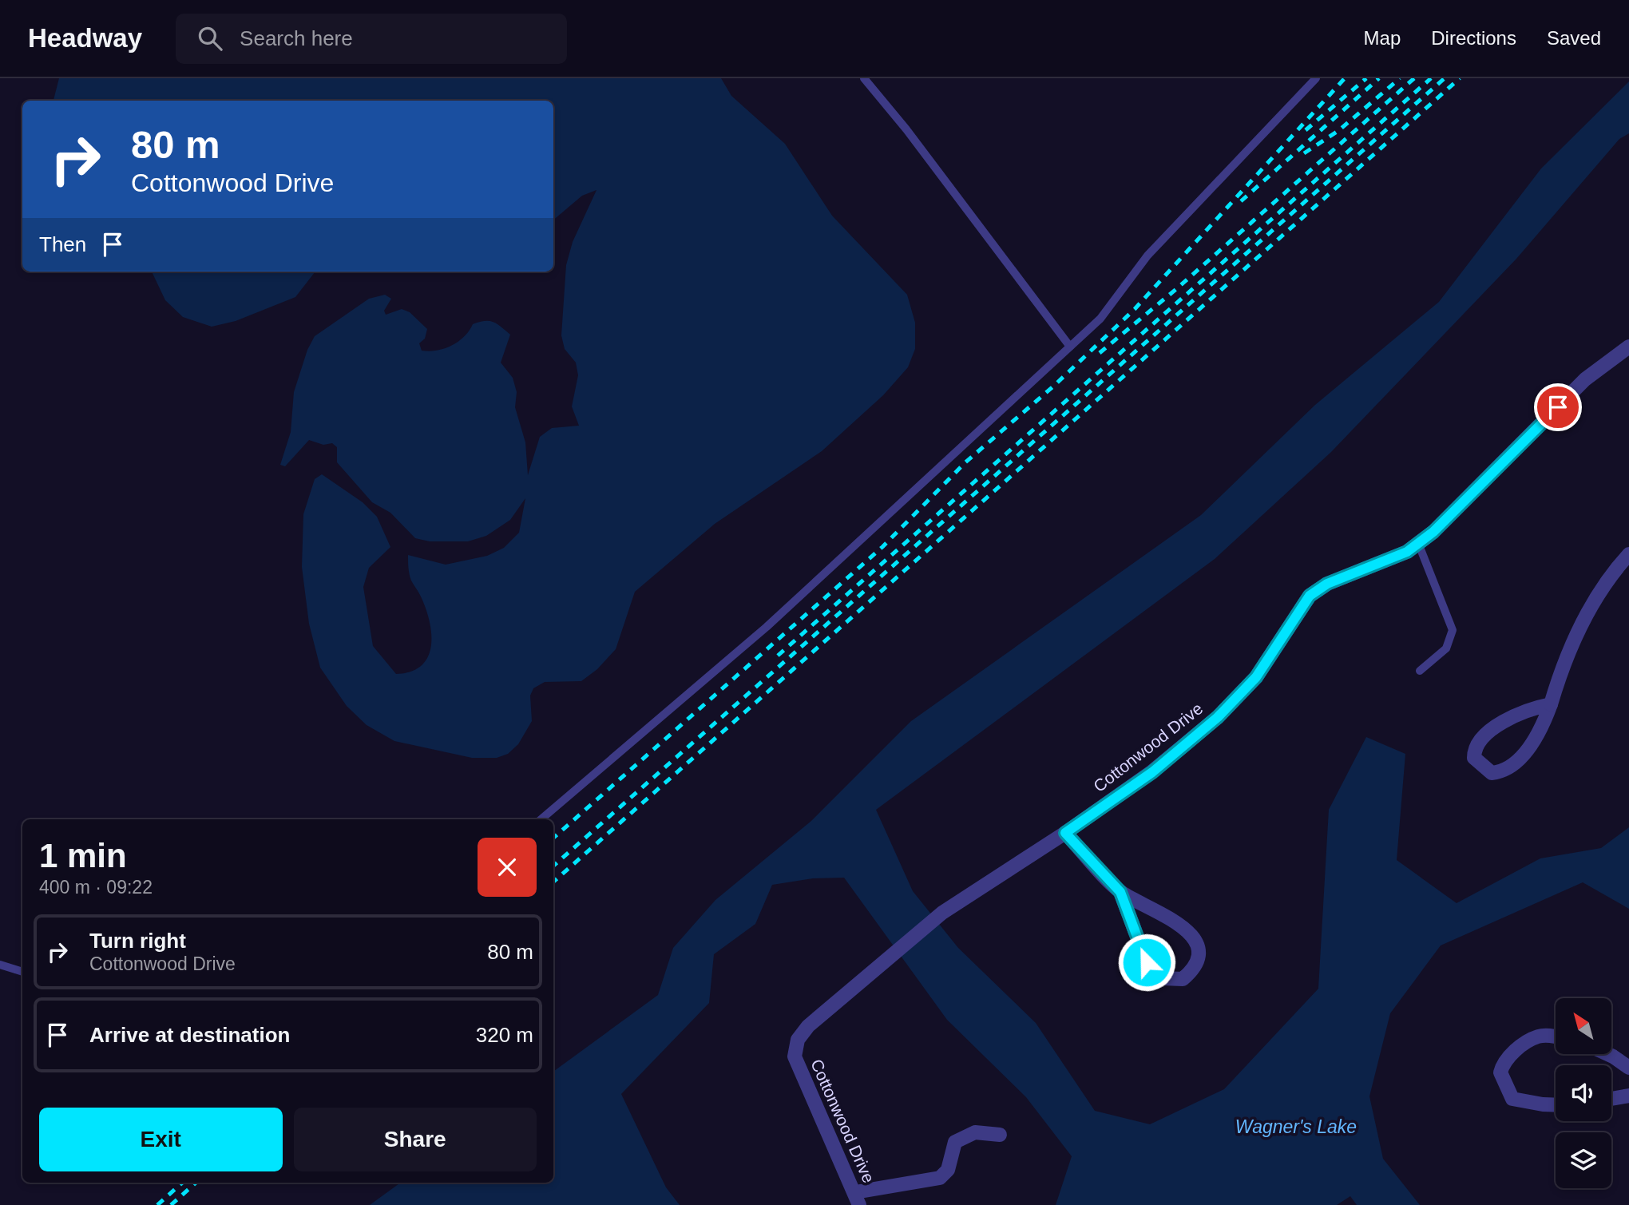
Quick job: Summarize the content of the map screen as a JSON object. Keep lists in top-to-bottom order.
{
  "streets": {
    "street": ["Cottonwood Drive"]
  },
  "water": ["Wagner's Lake"],
  "north": "top left",
  "page": {
    "header": "Headway",
    "search": "Search here",
    "nav": ["Map", "Directions", "Saved"],
    "turn": ["80 m", "Cottonwood Drive"],
    "then": "Then",
    "heading": ["1 min", "400 m · 09:22"],
    "list": [
      {
        "name": "Turn right",
        "note": "Cottonwood Drive",
        "value": "80 m"
      },
      {
        "name": "Arrive at destination",
        "value": "320 m"
      }
    ],
    "buttons": ["Exit", "Share"]
  }
}
